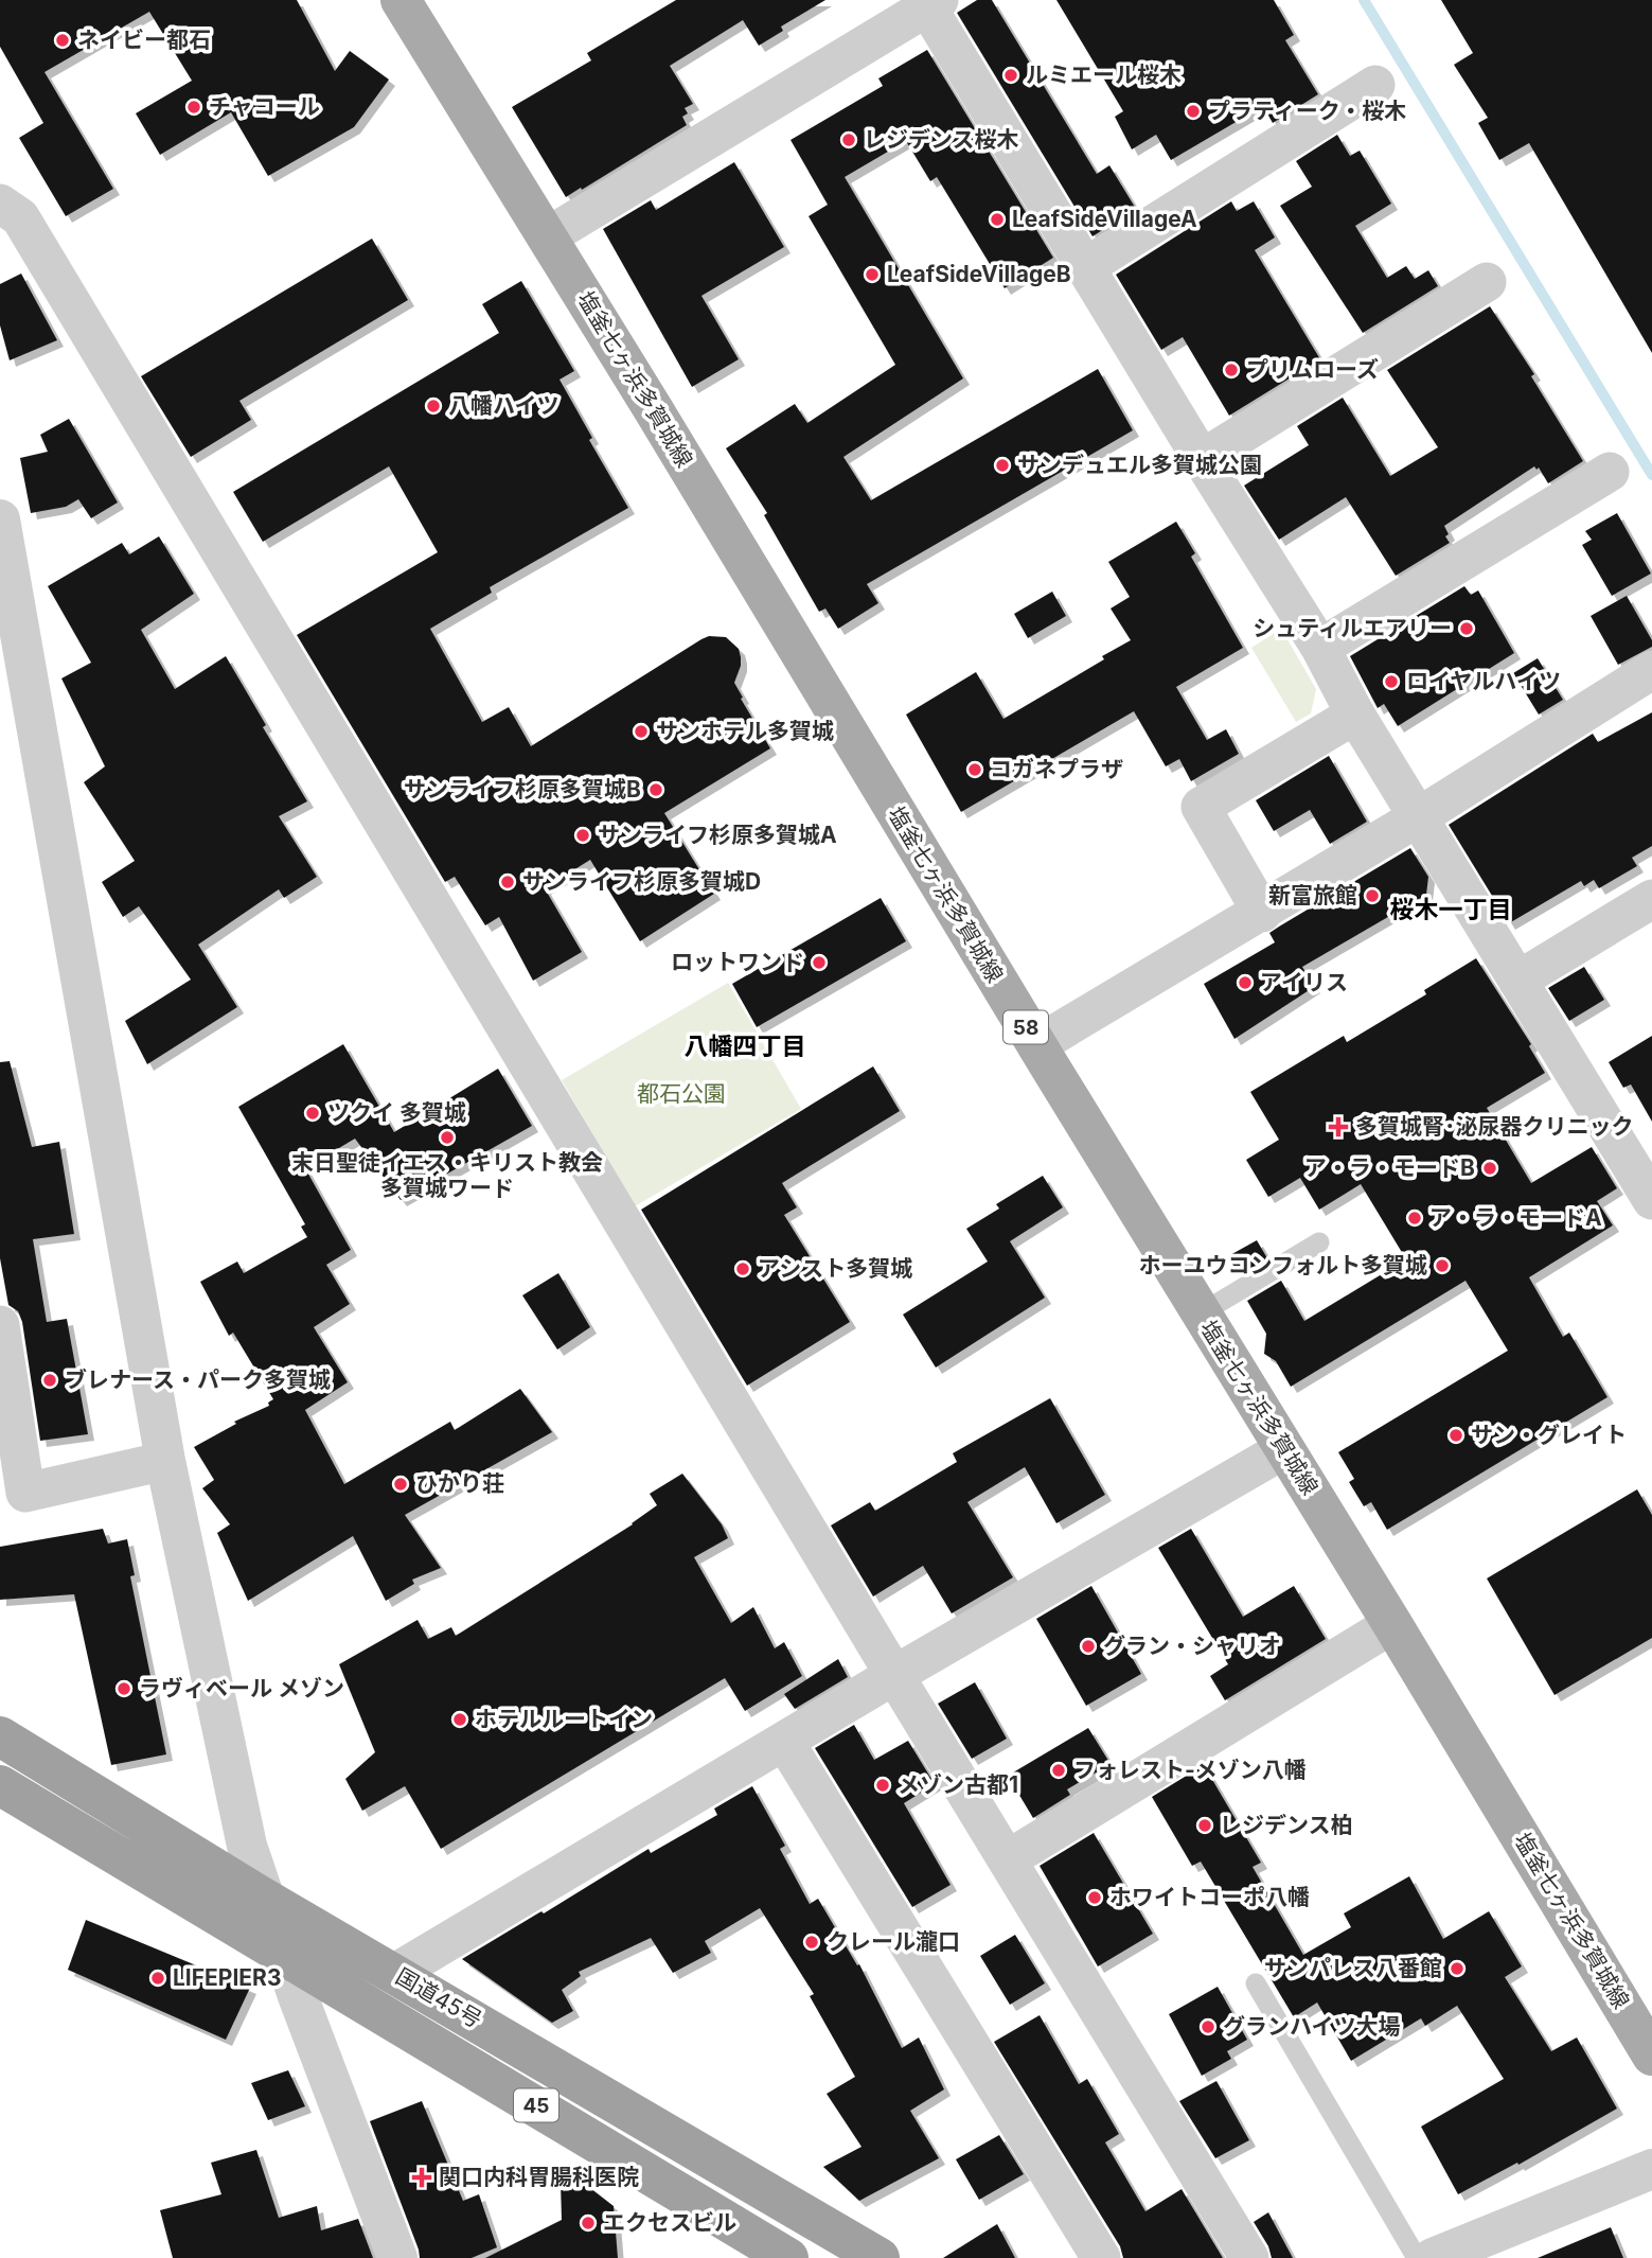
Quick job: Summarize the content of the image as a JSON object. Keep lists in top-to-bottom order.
{
  "streets": {
    "highway": ["国道45号", "45"],
    "main road": ["塩釜七ヶ浜多賀城線", "58"]
  },
  "districts": ["桜木一丁目", "八幡四丁目"],
  "parks": ["都石公園"],
  "places": {
    "other": [
      "ネイビー都石",
      "ルミエール桜木",
      "チャコール",
      "プラティーク・桜木",
      "レジデンス桜木",
      "LeafSideVillageA",
      "LeafSideVillageB",
      "プリムローズ",
      "八幡ハイツ",
      "サンデュエル多賀城公園",
      "シュティルエアリー",
      "ロイヤルハイツ",
      "サンホテル多賀城",
      "コガネプラザ",
      "サンライフ杉原多賀城B",
      "サンライフ杉原多賀城A",
      "サンライフ杉原多賀城D",
      "新富旅館",
      "ロットワンド",
      "アイリス",
      "ツクイ 多賀城",
      "末日聖徒イエス・キリスト教会 多賀城ワード",
      "ア・ラ・モードB",
      "ア・ラ・モードA",
      "ホーユウコンフォルト多賀城",
      "アシスト多賀城",
      "ブレナース・パーク多賀城",
      "サン・グレイト",
      "ひかり荘",
      "グラン・シャリオ",
      "ラヴィベール メゾン",
      "ホテルルートイン",
      "フォレスト-メゾン八幡",
      "メゾン古都1",
      "レジデンス柏",
      "ホワイトコーポ八幡",
      "クレール瀧口",
      "サンパレス八番館",
      "LIFEPIER3",
      "グランハイツ大場",
      "エクセスビル"
    ],
    "health": ["多賀城腎･泌尿器クリニック", "関口内科胃腸科医院"]
  }
}
